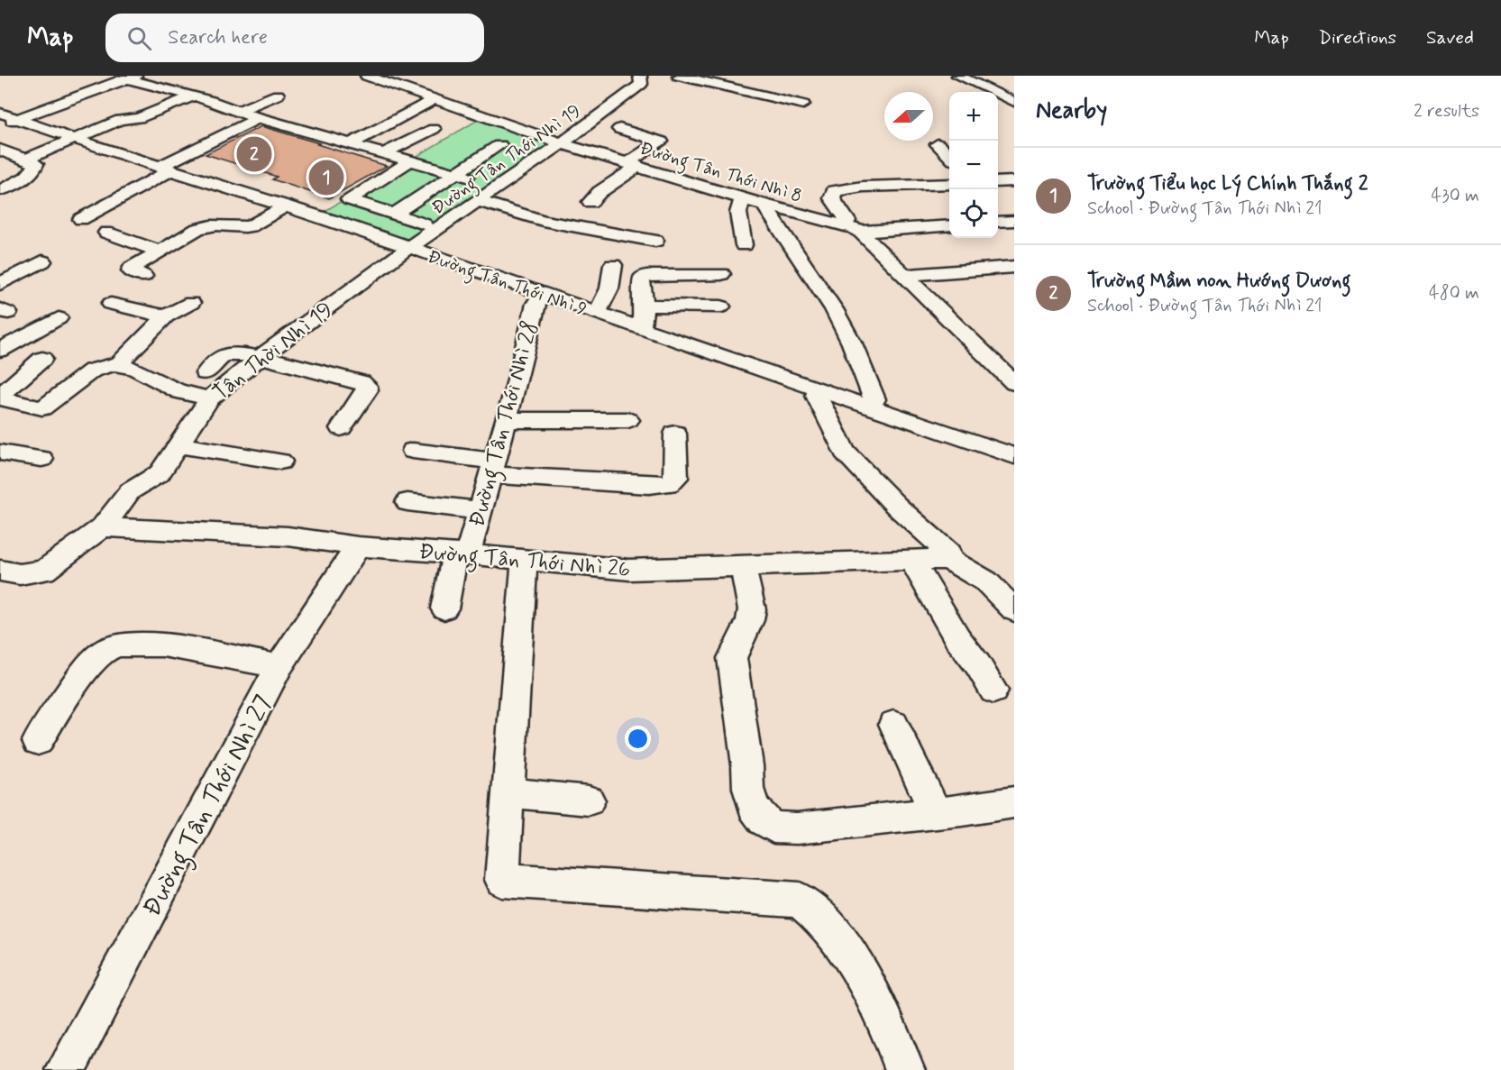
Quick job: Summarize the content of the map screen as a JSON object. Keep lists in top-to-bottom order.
{
  "streets": {
    "street": [
      "Đường Tân Thới Nhì 19",
      "Đường Tân Thới Nhì 8",
      "Đường Tân Thới Nhì 9",
      "Tân Thời Nhì 19",
      "Đường Tân Thới Nhì 28",
      "Đường Tân Thới Nhì 26",
      "Đường Tân Thới Nhì 27"
    ]
  },
  "crossings": [
    ["Đường Tân Thới Nhì 19", "Đường Tân Thới Nhì 8"],
    ["Đường Tân Thới Nhì 19", "Đường Tân Thới Nhì 9"],
    ["Đường Tân Thới Nhì 19", "Tân Thời Nhì 19"],
    ["Đường Tân Thới Nhì 9", "Tân Thời Nhì 19"],
    ["Đường Tân Thới Nhì 9", "Đường Tân Thới Nhì 28"],
    ["Tân Thời Nhì 19", "Đường Tân Thới Nhì 26"],
    ["Đường Tân Thới Nhì 28", "Đường Tân Thới Nhì 26"],
    ["Đường Tân Thới Nhì 26", "Đường Tân Thới Nhì 27"]
  ],
  "north": "left",
  "page": {
    "header": "Map",
    "search": "Search here",
    "nav": ["Map", "Directions", "Saved"],
    "heading": ["Nearby", "2 results"],
    "map_buttons": ["+", "−"],
    "pins": ["2", "1"],
    "list": [
      {
        "mark": "1",
        "name": "Trường Tiểu học Lý Chính Thắng 2",
        "note": "School · Đường Tân Thới Nhì 21",
        "value": "430 m"
      },
      {
        "mark": "2",
        "name": "Trường Mầm non Hướng Dương",
        "note": "School · Đường Tân Thới Nhì 21",
        "value": "480 m"
      }
    ]
  }
}
